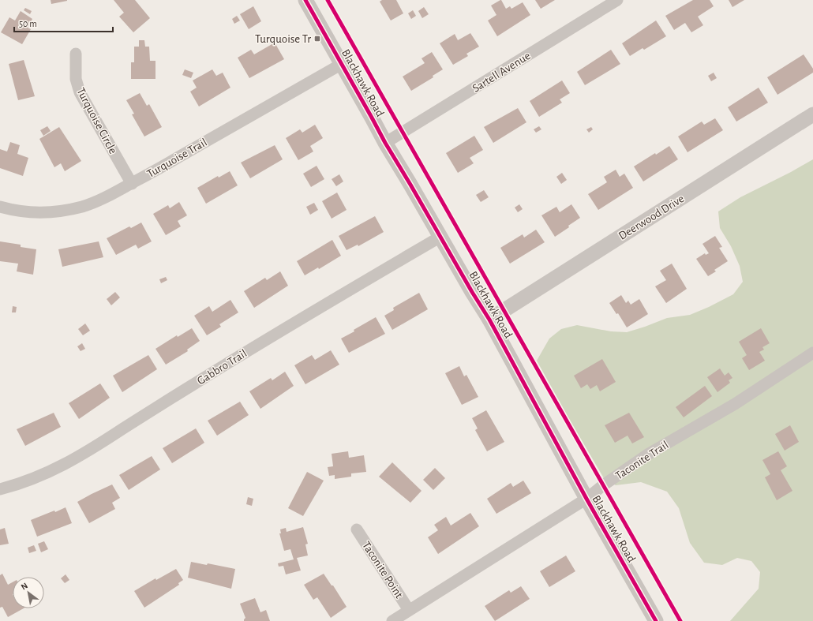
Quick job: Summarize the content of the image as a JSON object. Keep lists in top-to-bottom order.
{
  "streets": {
    "street": [
      "Sartell Avenue",
      "Blackhawk Road",
      "Turquoise Circle",
      "Turquoise Trail",
      "Deerwood Drive",
      "Gabbro Trail",
      "Taconite Trail",
      "Taconite Point"
    ]
  },
  "crossings": [
    ["Sartell Avenue", "Blackhawk Road"],
    ["Blackhawk Road", "Turquoise Trail"],
    ["Blackhawk Road", "Deerwood Drive"],
    ["Blackhawk Road", "Gabbro Trail"],
    ["Blackhawk Road", "Taconite Trail"],
    ["Turquoise Circle", "Turquoise Trail"],
    ["Taconite Trail", "Taconite Point"]
  ],
  "places": {
    "transit": ["Turquoise Tr"]
  },
  "scale_bar": "50 m",
  "north": "top left"
}
